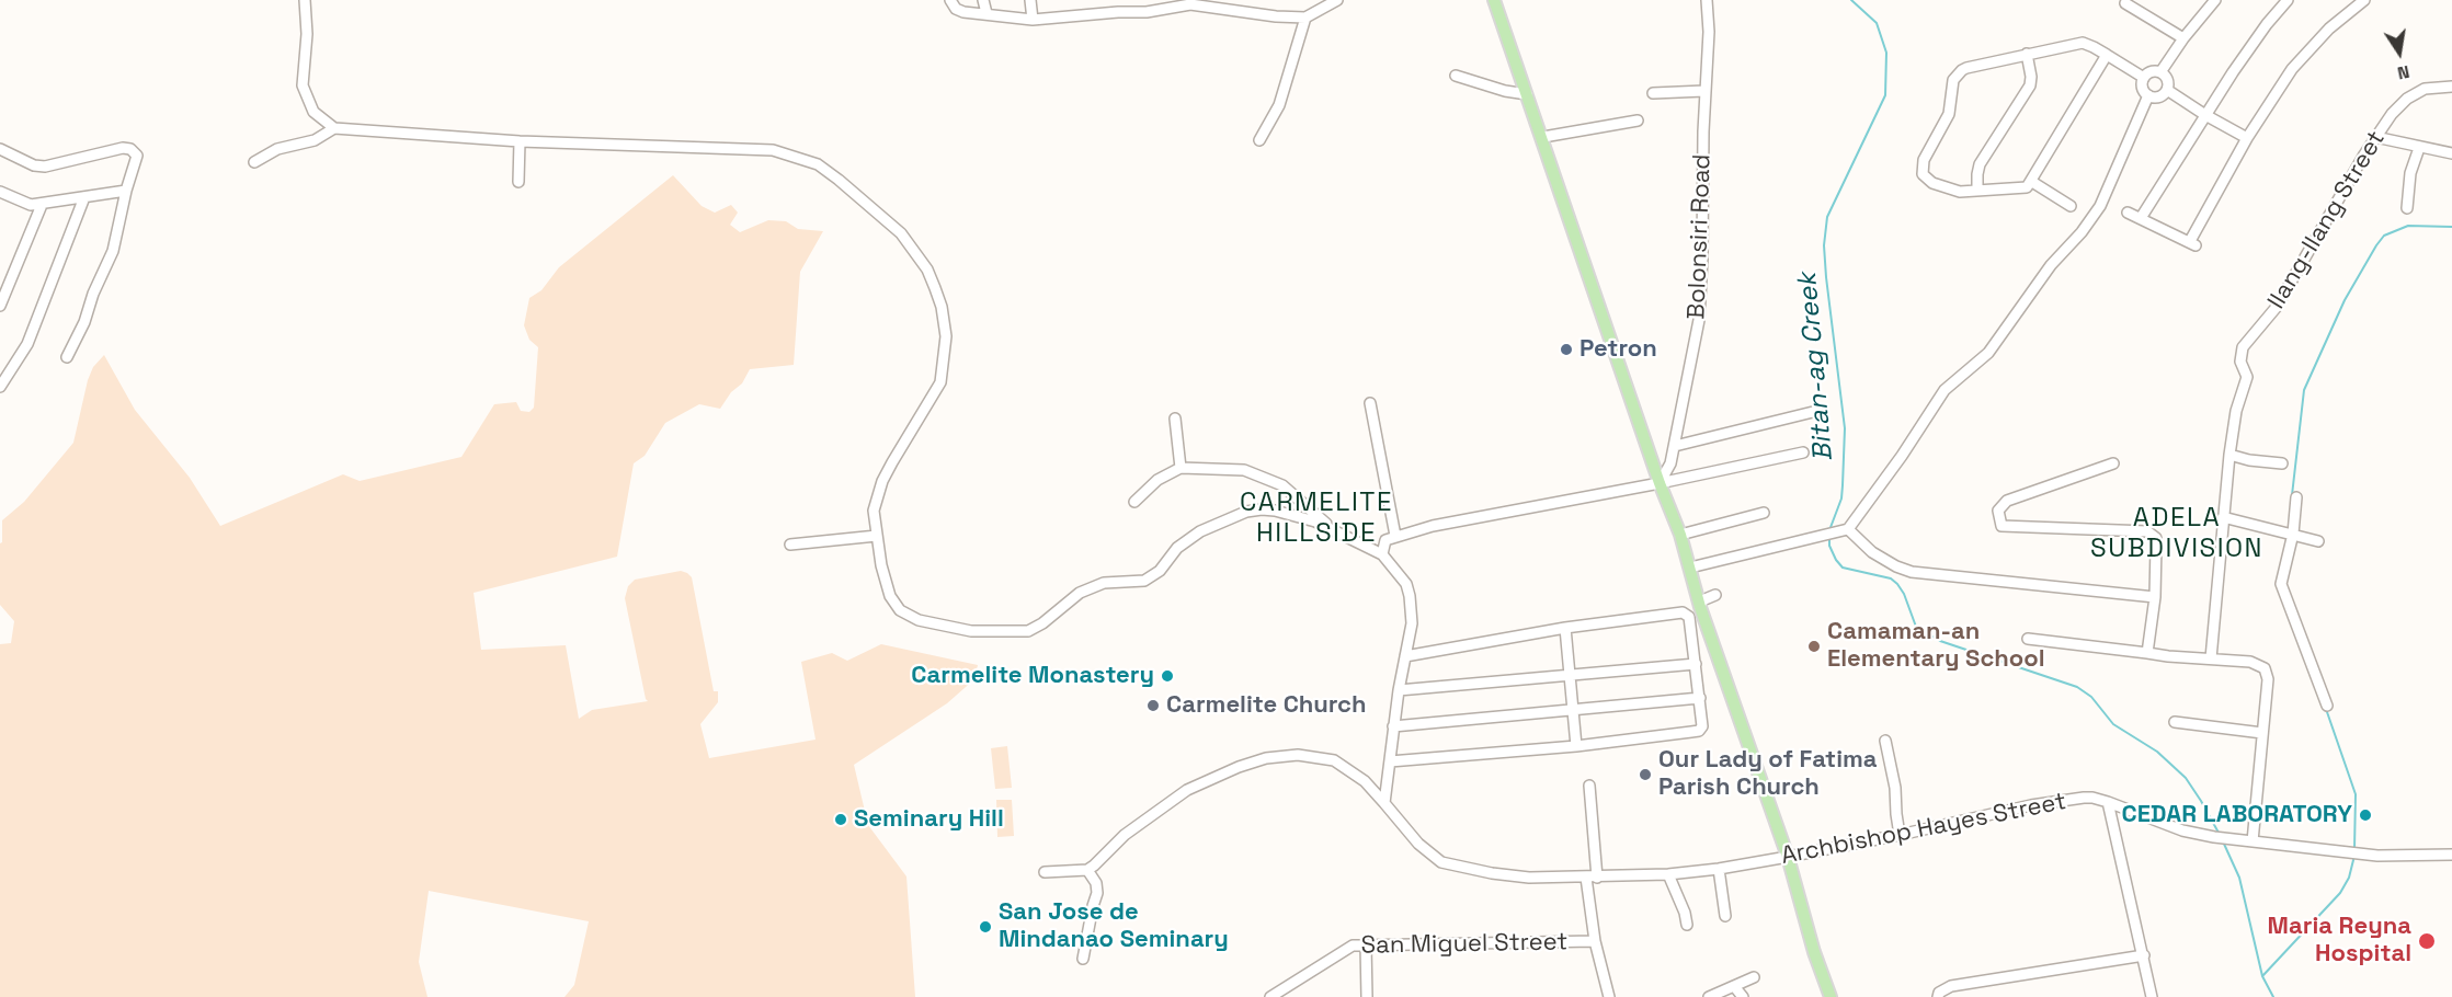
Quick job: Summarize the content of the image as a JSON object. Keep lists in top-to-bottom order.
{
  "streets": {
    "street": [
      "Ilang-Ilang Street",
      "Bolonsiri Road",
      "Archbishop Hayes Street",
      "San Miguel Street"
    ]
  },
  "districts": ["CARMELITE HILLSIDE", "ADELA SUBDIVISION"],
  "water": ["Bitan-ag Creek"],
  "places": [
    "Petron",
    "Camaman-an Elementary School",
    "Carmelite Monastery",
    "Carmelite Church",
    "Our Lady of Fatima Parish Church",
    "CEDAR LABORATORY",
    "Seminary Hill",
    "San Jose de Mindanao Seminary",
    "Maria Reyna Hospital"
  ],
  "north": "bottom"
}
